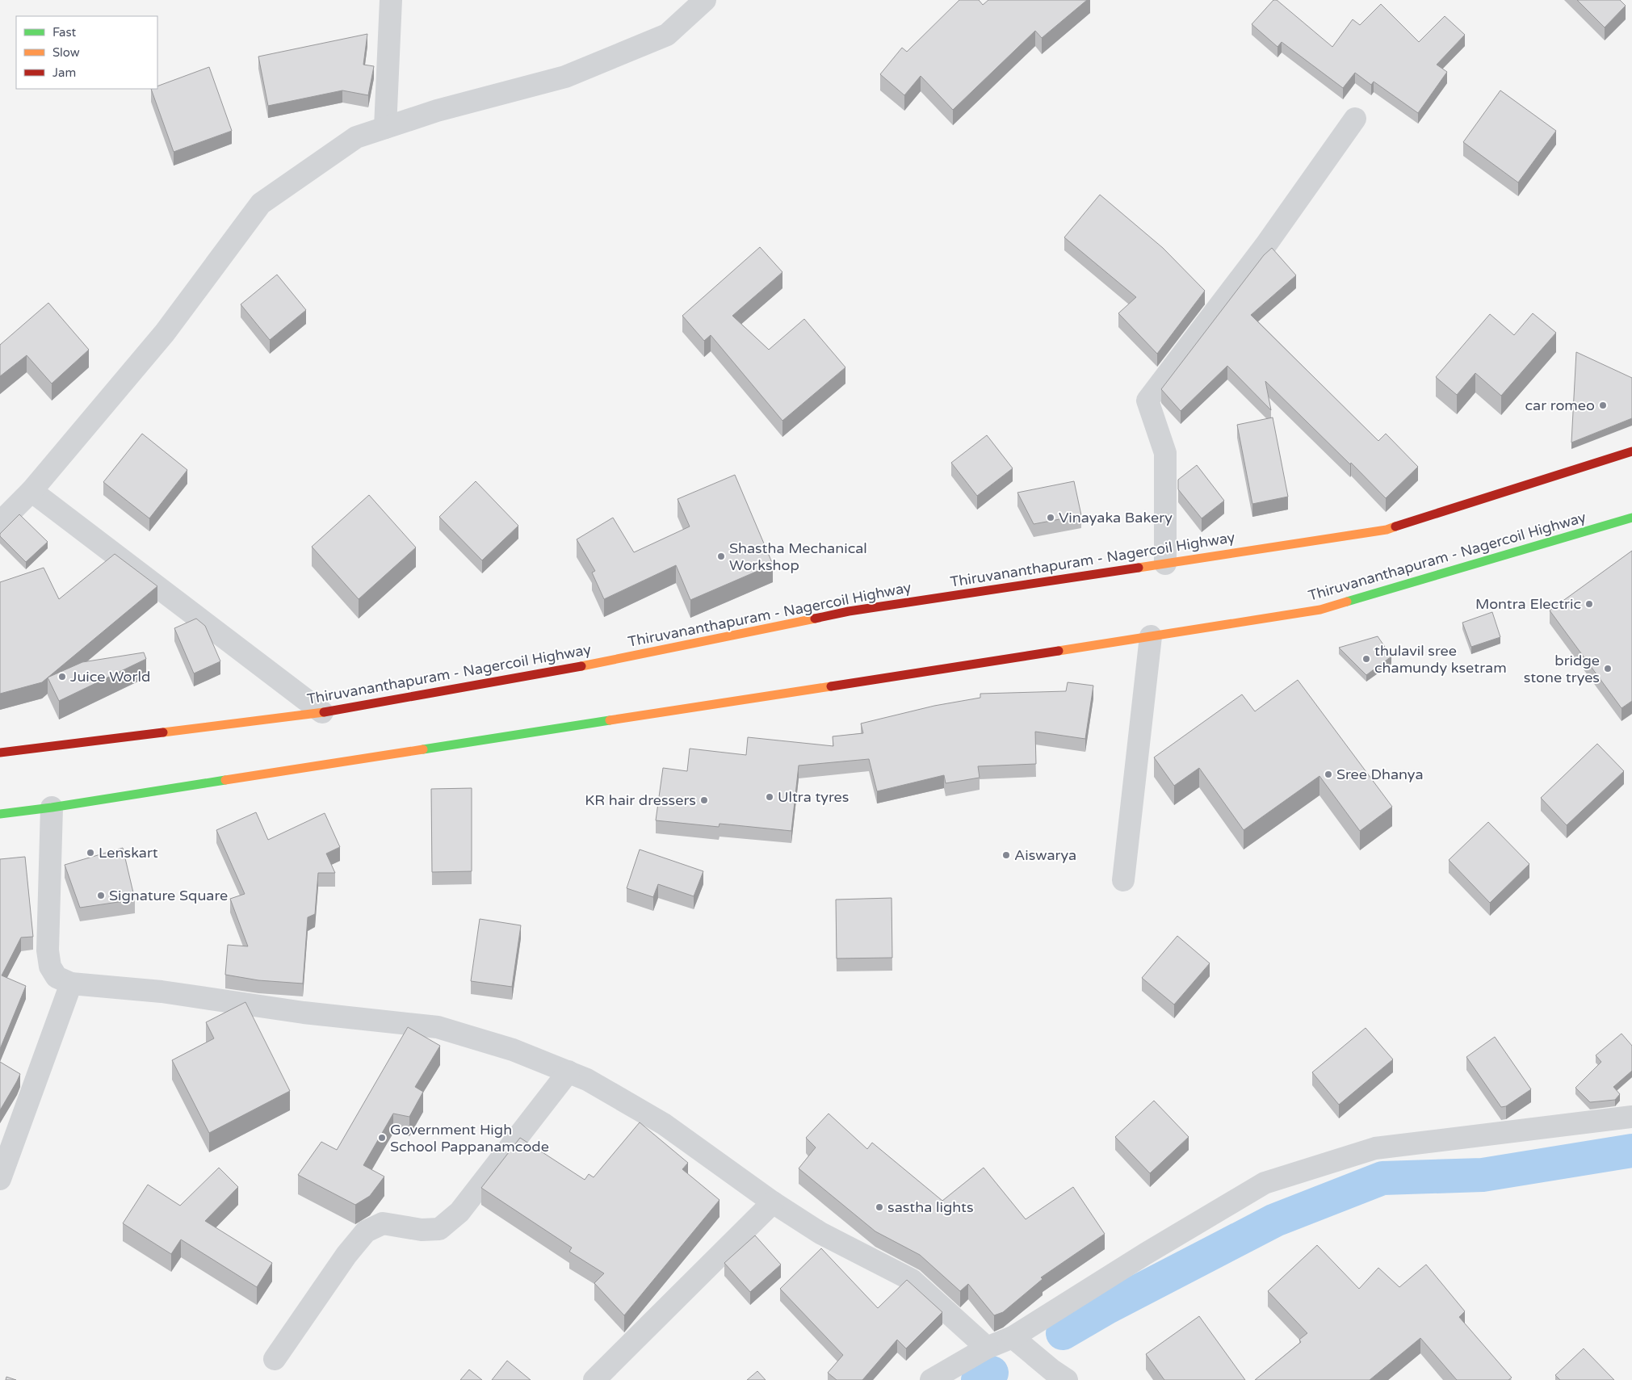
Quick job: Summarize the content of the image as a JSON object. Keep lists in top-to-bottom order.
{
  "streets": {
    "main road": ["Thiruvananthapuram - Nagercoil Highway"]
  },
  "places": [
    "car romeo",
    "Vinayaka Bakery",
    "Shastha Mechanical Workshop",
    "Montra Electric",
    "thulavil sree chamundy ksetram",
    "bridge stone tryes",
    "Juice World",
    "Sree Dhanya",
    "Ultra tyres",
    "KR hair dressers",
    "Lenskart",
    "Aiswarya",
    "Signature Square",
    "Government High School Pappanamcode",
    "sastha lights"
  ],
  "legend": ["Fast", "Slow", "Jam"]
}
